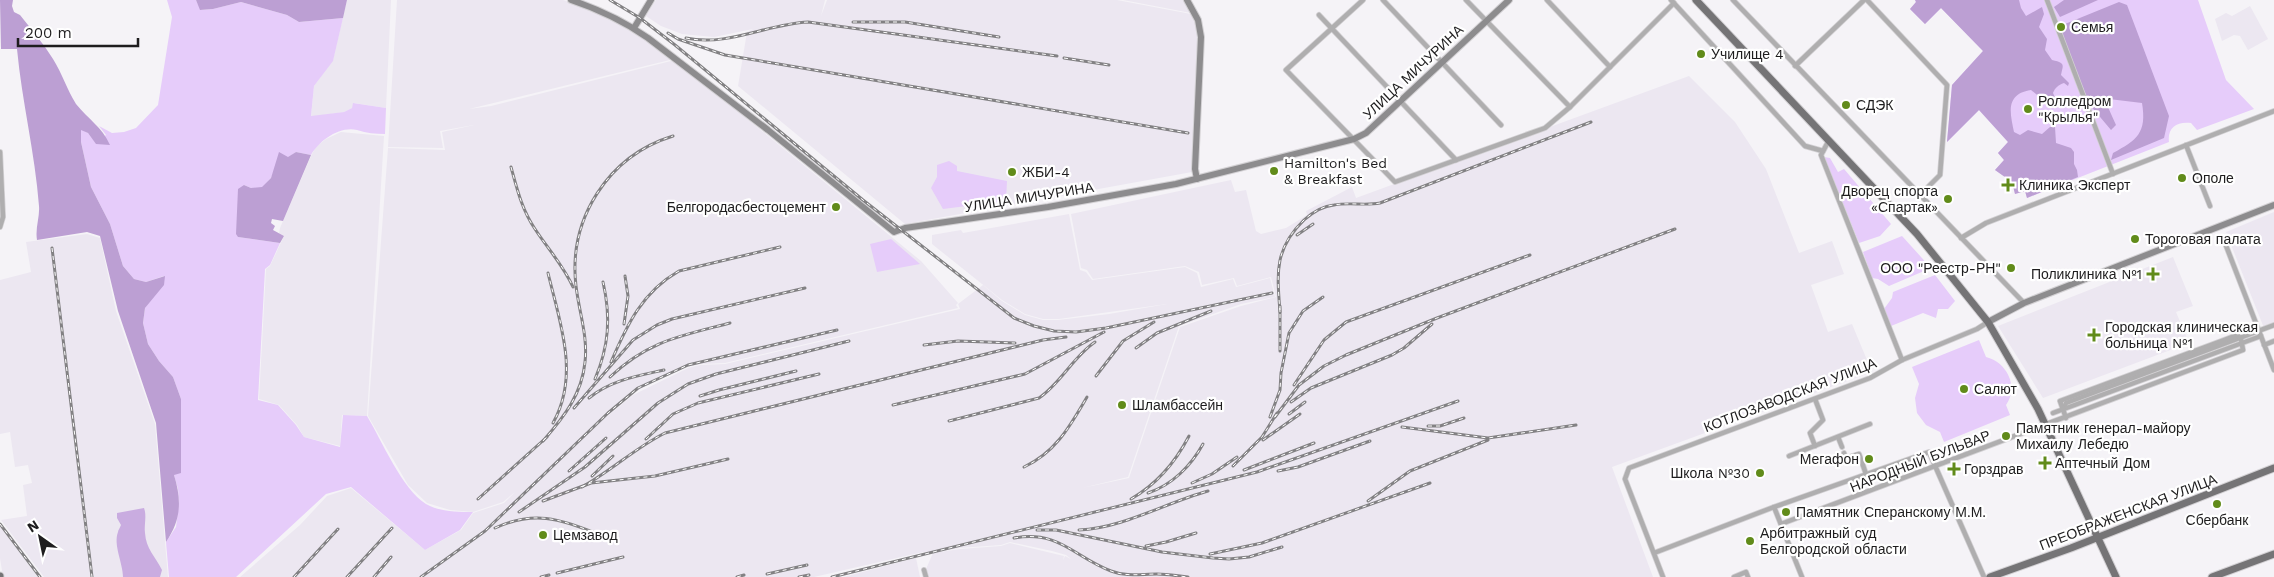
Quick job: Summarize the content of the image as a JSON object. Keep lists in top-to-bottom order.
{
  "streets": {
    "main road": ["ПРЕОБРАЖЕНСКАЯ УЛИЦА"],
    "street": ["УЛИЦА МИЧУРИНА", "КОТЛОЗАВОДСКАЯ УЛИЦА", "НАРОДНЫЙ БУЛЬВАР"]
  },
  "crossings": [
    ["КОТЛОЗАВОДСКАЯ УЛИЦА", "НАРОДНЫЙ БУЛЬВАР"]
  ],
  "places": {
    "other": [
      "Семья",
      "Училище 4",
      "СДЭК",
      "Ролледром \"Крылья\"",
      "Hamilton's Bed & Breakfast",
      "ЖБИ-4",
      "Ополе",
      "Дворец спорта «Спартак»",
      "Белгородасбестоцемент",
      "Тороговая палата",
      "ООО \"Реестр-РН\"",
      "Салют",
      "Шламбассейн",
      "Памятник генерал-майору Михаилу Лебедю",
      "Мегафон",
      "Школа №30",
      "Сбербанк",
      "Памятник Сперанскому М.М.",
      "Цемзавод",
      "Арбитражный суд Белгородской области"
    ],
    "health": [
      "Клиника Эксперт",
      "Поликлиника №1",
      "Городская клиническая больница №1",
      "Аптечный Дом",
      "Горздрав"
    ]
  },
  "scale_bar": "200 m",
  "north": "top left"
}
